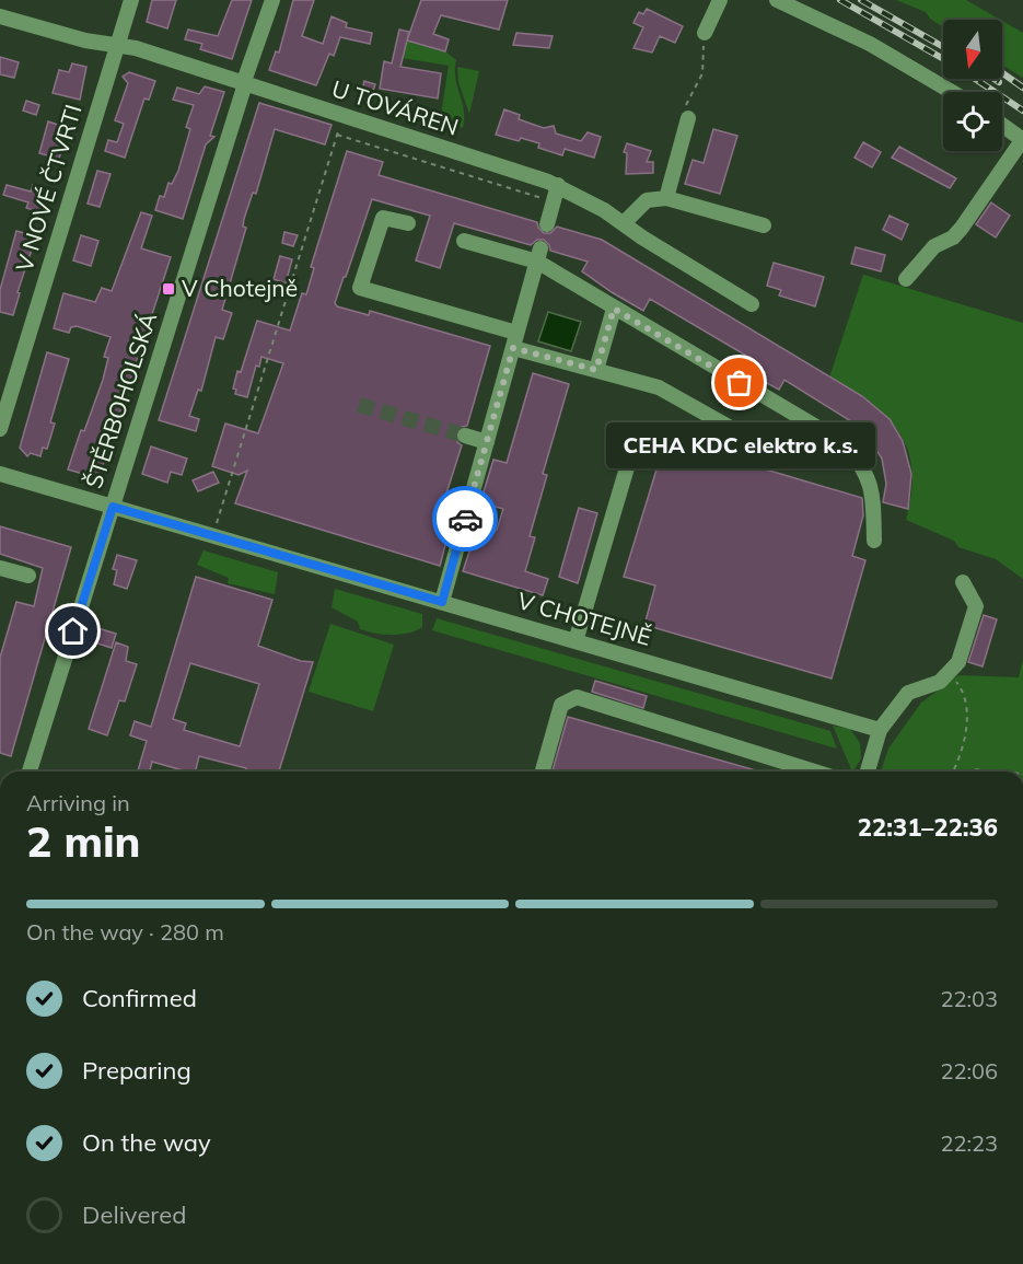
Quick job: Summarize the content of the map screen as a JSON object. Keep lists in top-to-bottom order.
{
  "streets": {
    "street": [
      "U TOVÁREN",
      "V NOVÉ ČTVRTI",
      "ŠTĚRBOHOLSKÁ",
      "V CHOTEJNĚ"
    ]
  },
  "crossings": [
    ["U TOVÁREN", "V NOVÉ ČTVRTI"],
    ["U TOVÁREN", "ŠTĚRBOHOLSKÁ"],
    ["ŠTĚRBOHOLSKÁ", "V CHOTEJNĚ"]
  ],
  "places": {
    "transit": ["V Chotejně"],
    "other": ["CEHA KDC elektro k.s."]
  },
  "north": "bottom",
  "page": {
    "bubble": "CEHA KDC elektro k.s.",
    "heading": ["2 min", "Arriving in", "22:31–22:36"],
    "bar": "On the way · 280 m",
    "list": [
      ["Confirmed", "22:03"],
      ["Preparing", "22:06"],
      ["On the way", "22:23"],
      "Delivered"
    ]
  }
}
